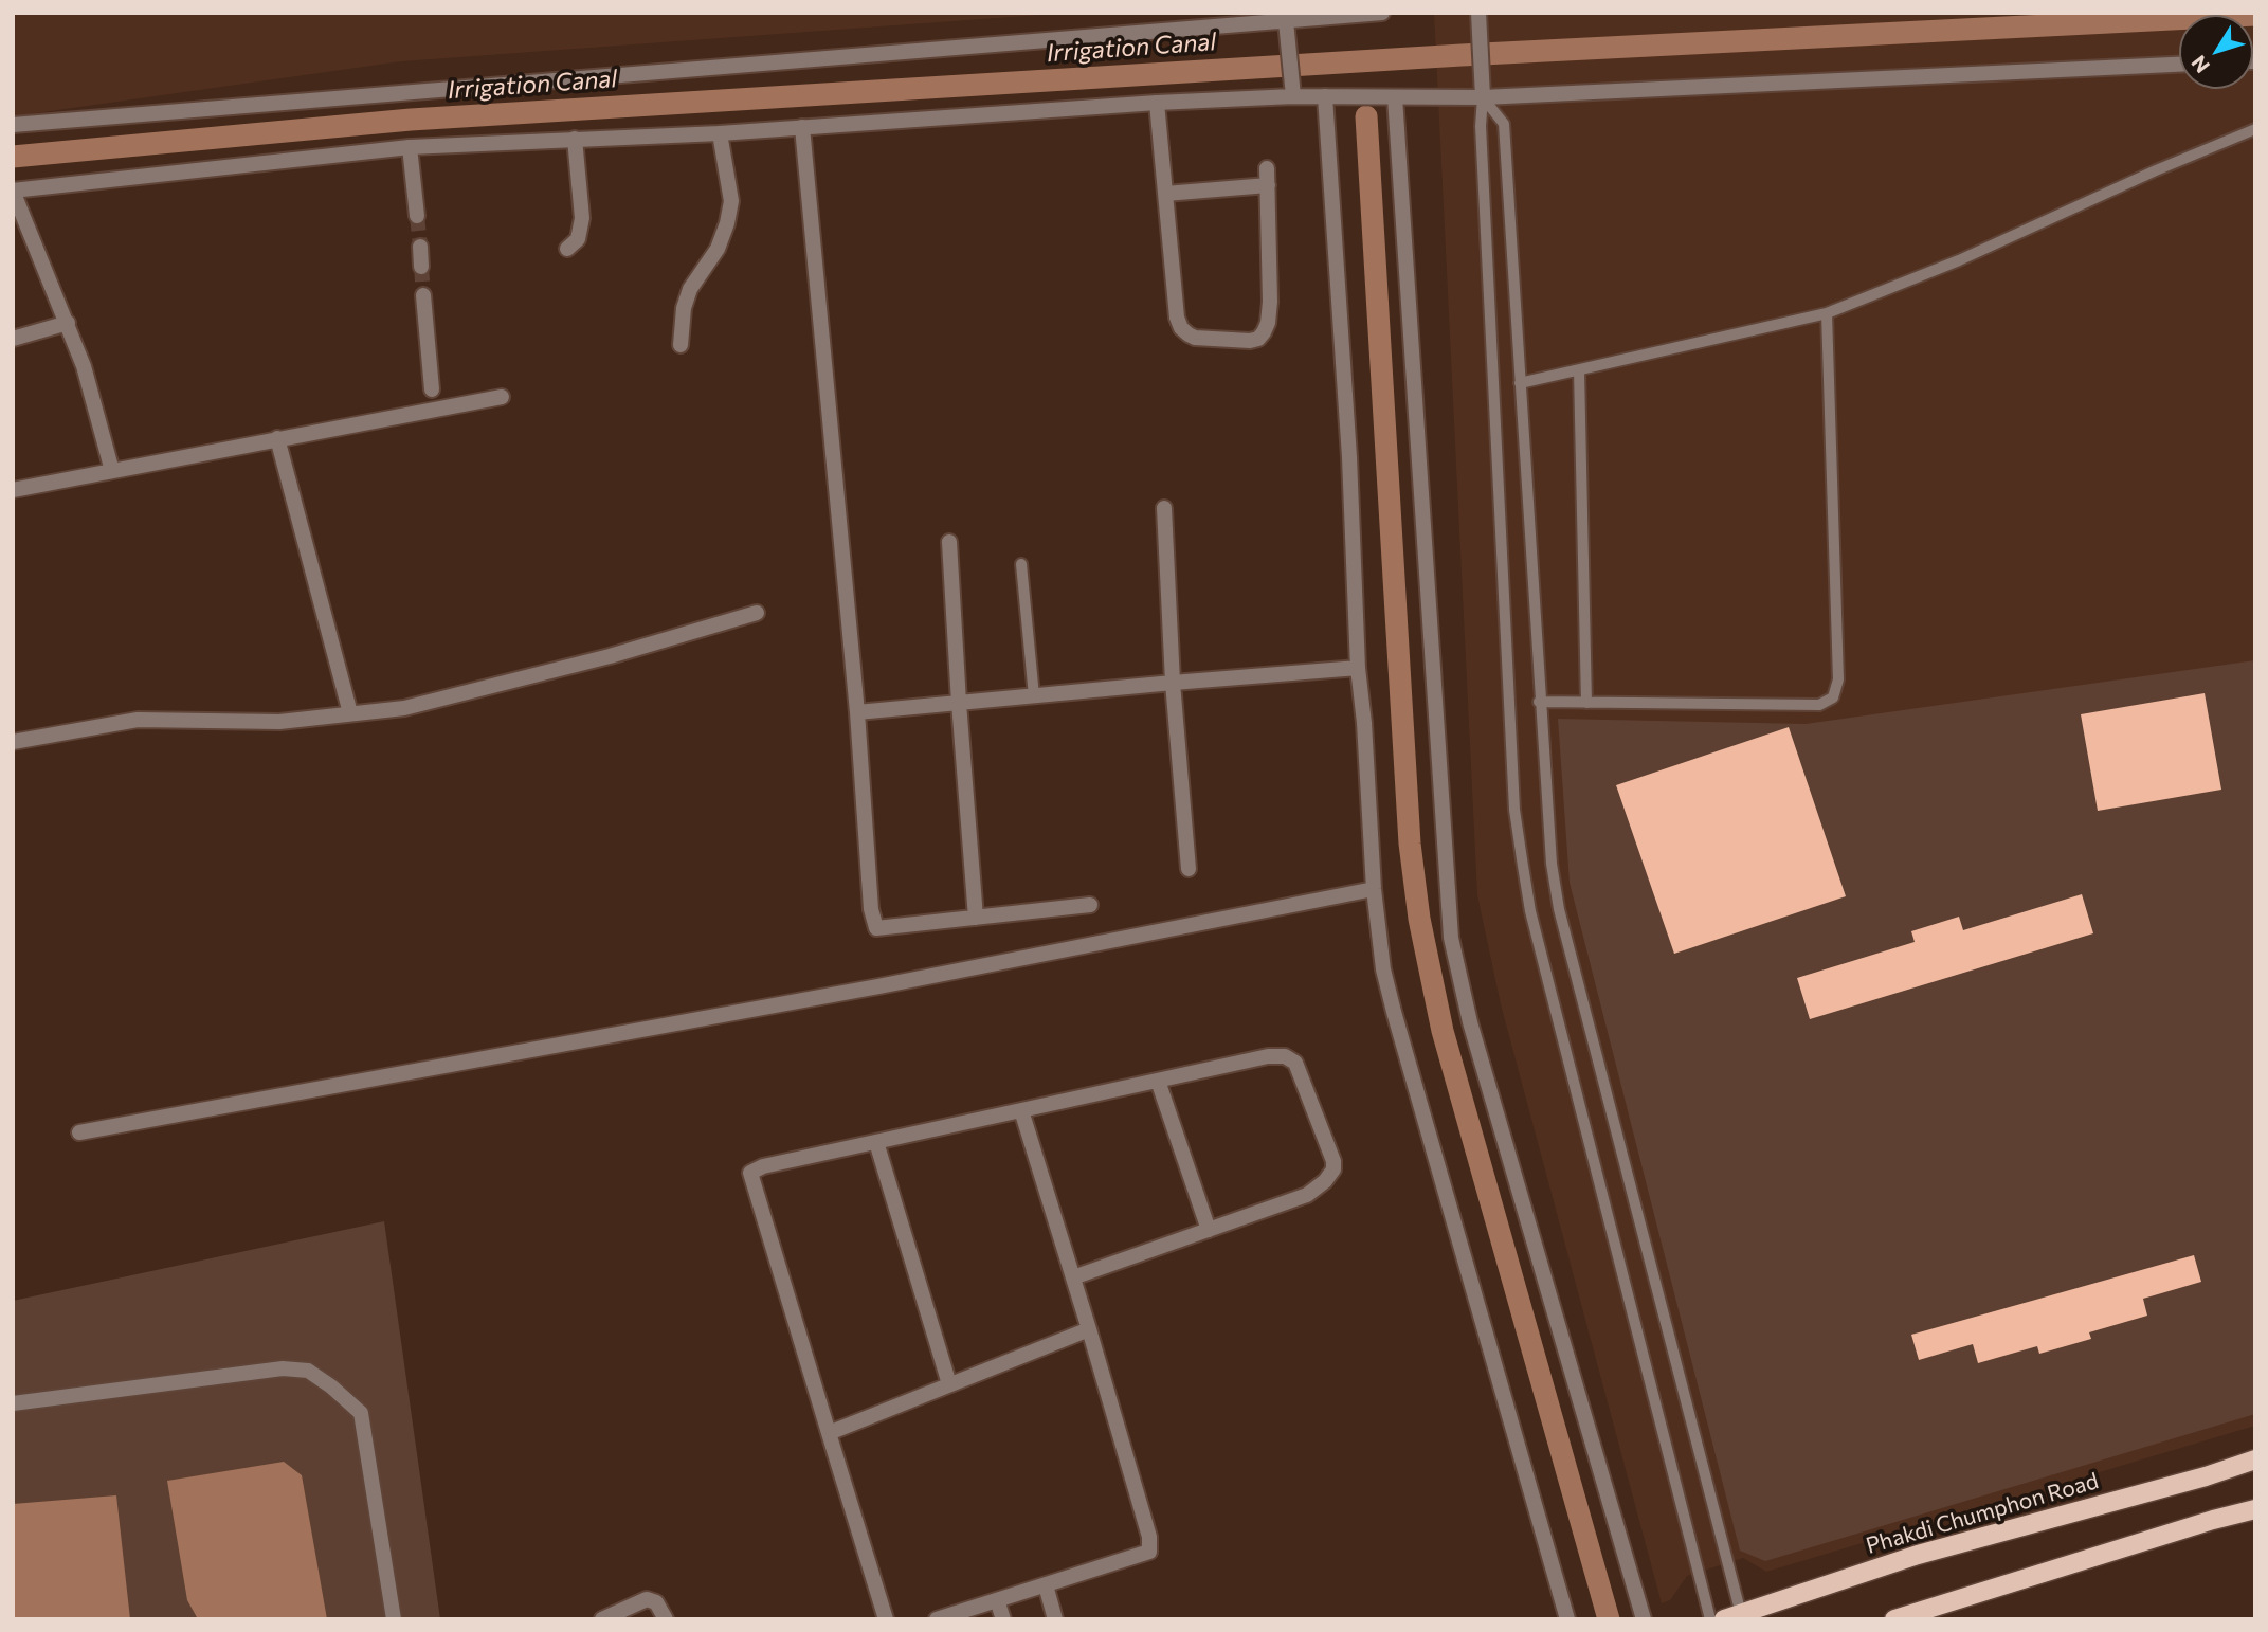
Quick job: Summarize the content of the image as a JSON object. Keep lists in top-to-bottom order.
{
  "streets": {
    "main road": ["Phakdi Chumphon Road"]
  },
  "water": ["Irrigation Canal"],
  "north": "bottom left"
}
